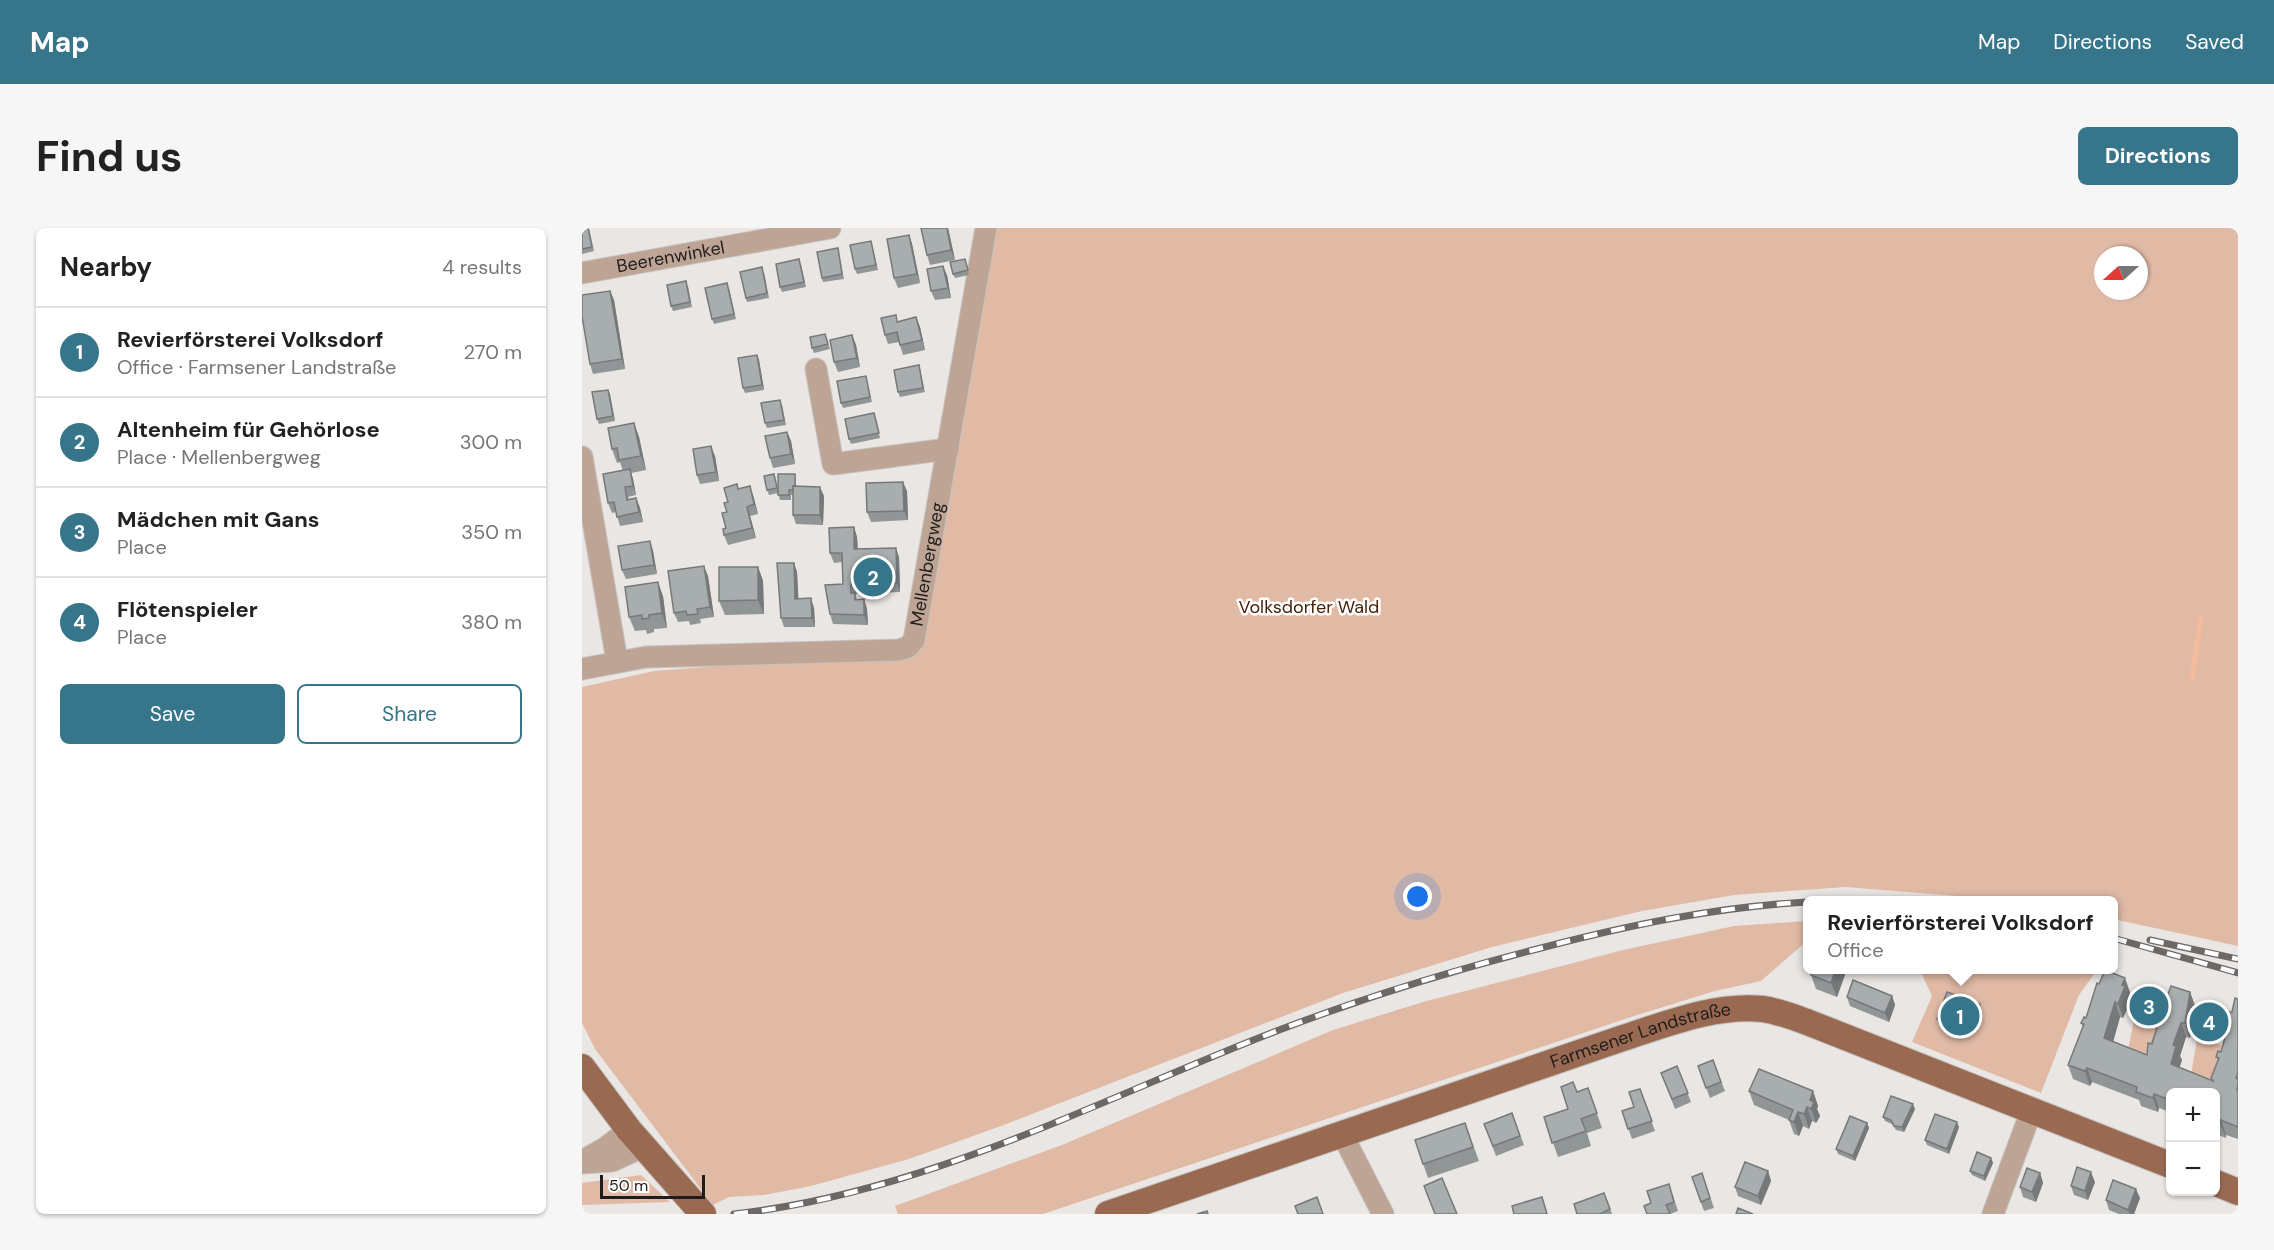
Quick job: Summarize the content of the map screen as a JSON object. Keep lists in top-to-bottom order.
{
  "streets": {
    "main road": ["Farmsener Landstraße"],
    "street": ["Beerenwinkel", "Mellenbergweg"]
  },
  "parks": ["Volksdorfer Wald"],
  "scale_bar": "50 m",
  "north": "left",
  "page": {
    "header": "Map",
    "nav": ["Map", "Directions", "Saved"],
    "buttons": [
      "Directions",
      ["Save", "Share"]
    ],
    "title": "Find us",
    "heading": ["Nearby", "4 results"],
    "list": [
      {
        "mark": "1",
        "name": "Revierförsterei Volksdorf",
        "note": "Office · Farmsener Landstraße",
        "value": "270 m"
      },
      {
        "mark": "2",
        "name": "Altenheim für Gehörlose",
        "note": "Place · Mellenbergweg",
        "value": "300 m"
      },
      {
        "mark": "3",
        "name": "Mädchen mit Gans",
        "note": "Place",
        "value": "350 m"
      },
      {
        "mark": "4",
        "name": "Flötenspieler",
        "note": "Place",
        "value": "380 m"
      }
    ],
    "pins": [
      "2",
      "3",
      "1",
      "4"
    ],
    "popup": ["Revierförsterei Volksdorf", "Office"],
    "map_buttons": ["+", "−"],
    "scale": "50 m"
  }
}
